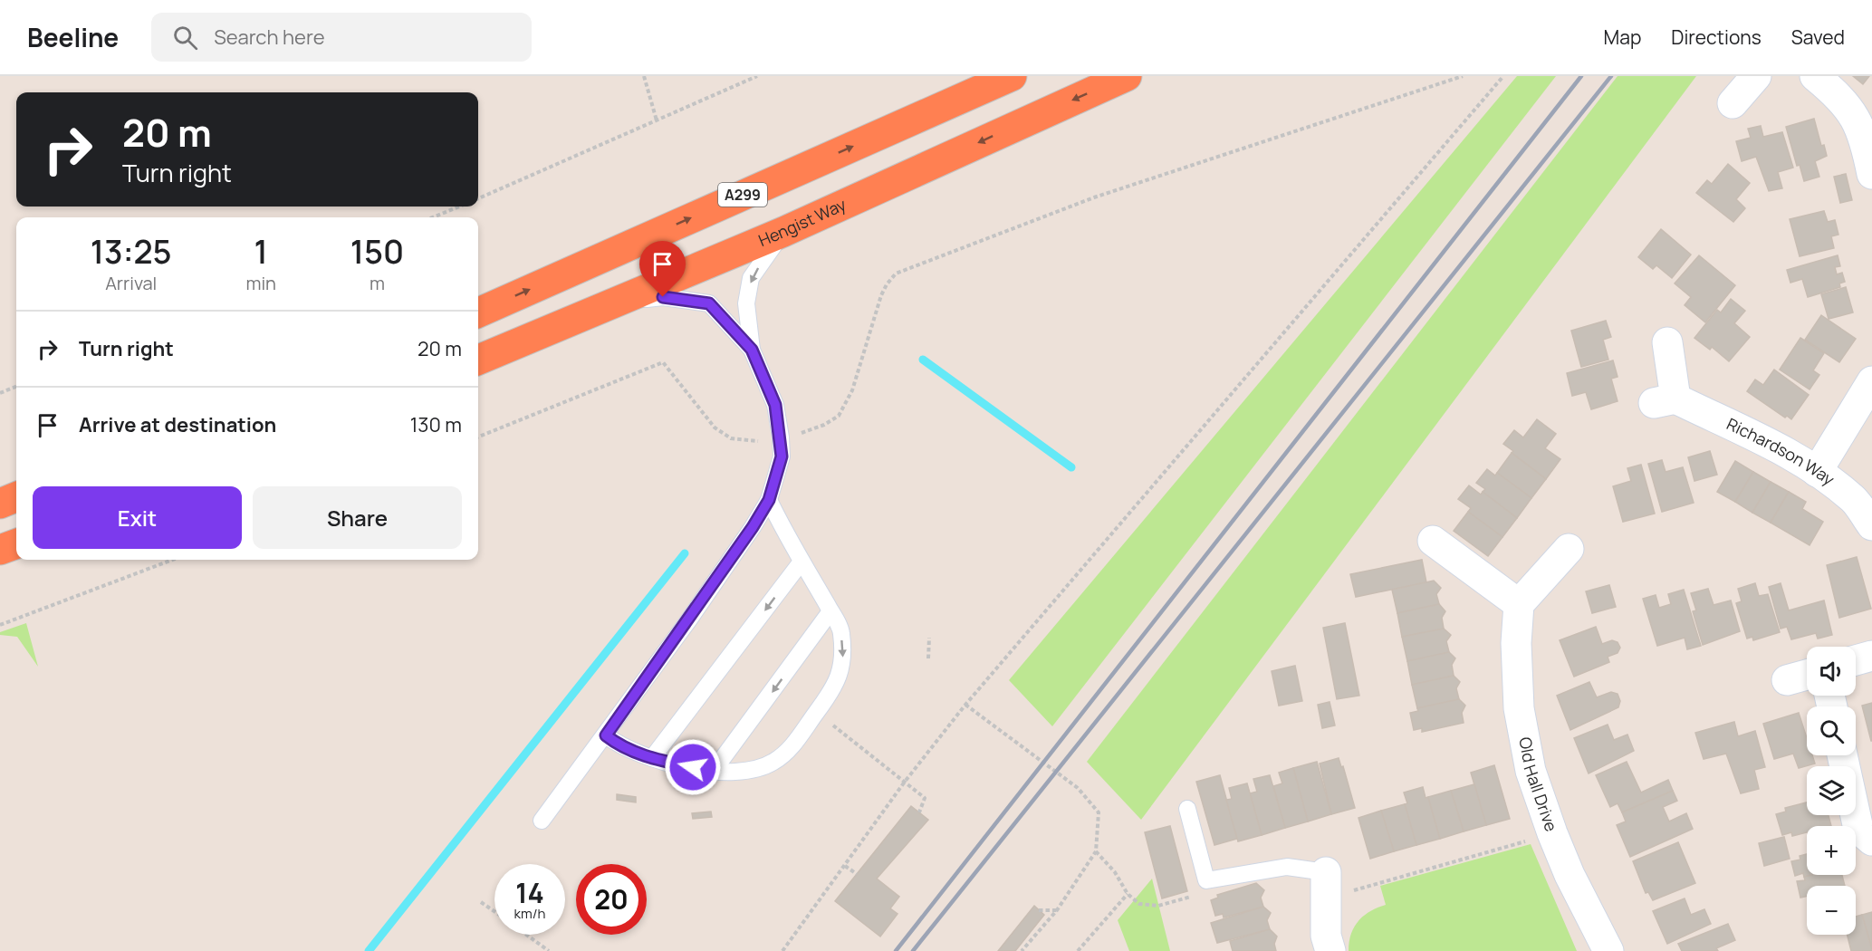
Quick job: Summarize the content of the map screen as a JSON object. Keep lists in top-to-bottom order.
{
  "streets": {
    "highway": ["A299", "Hengist Way"],
    "street": ["Richardson Way", "Old Hall Drive"]
  },
  "page": {
    "header": "Beeline",
    "search": "Search here",
    "nav": ["Map", "Directions", "Saved"],
    "turn": ["20 m", "Turn right"],
    "eta": [
      "13:25",
      "Arrival",
      "1",
      "min",
      "150",
      "m"
    ],
    "list": [
      {
        "name": "Turn right",
        "value": "20 m"
      },
      {
        "name": "Arrive at destination",
        "value": "130 m"
      }
    ],
    "buttons": ["Exit", "Share"],
    "map_buttons": ["+", "−"],
    "speed": "14 km/h",
    "limit": "20"
  }
}
